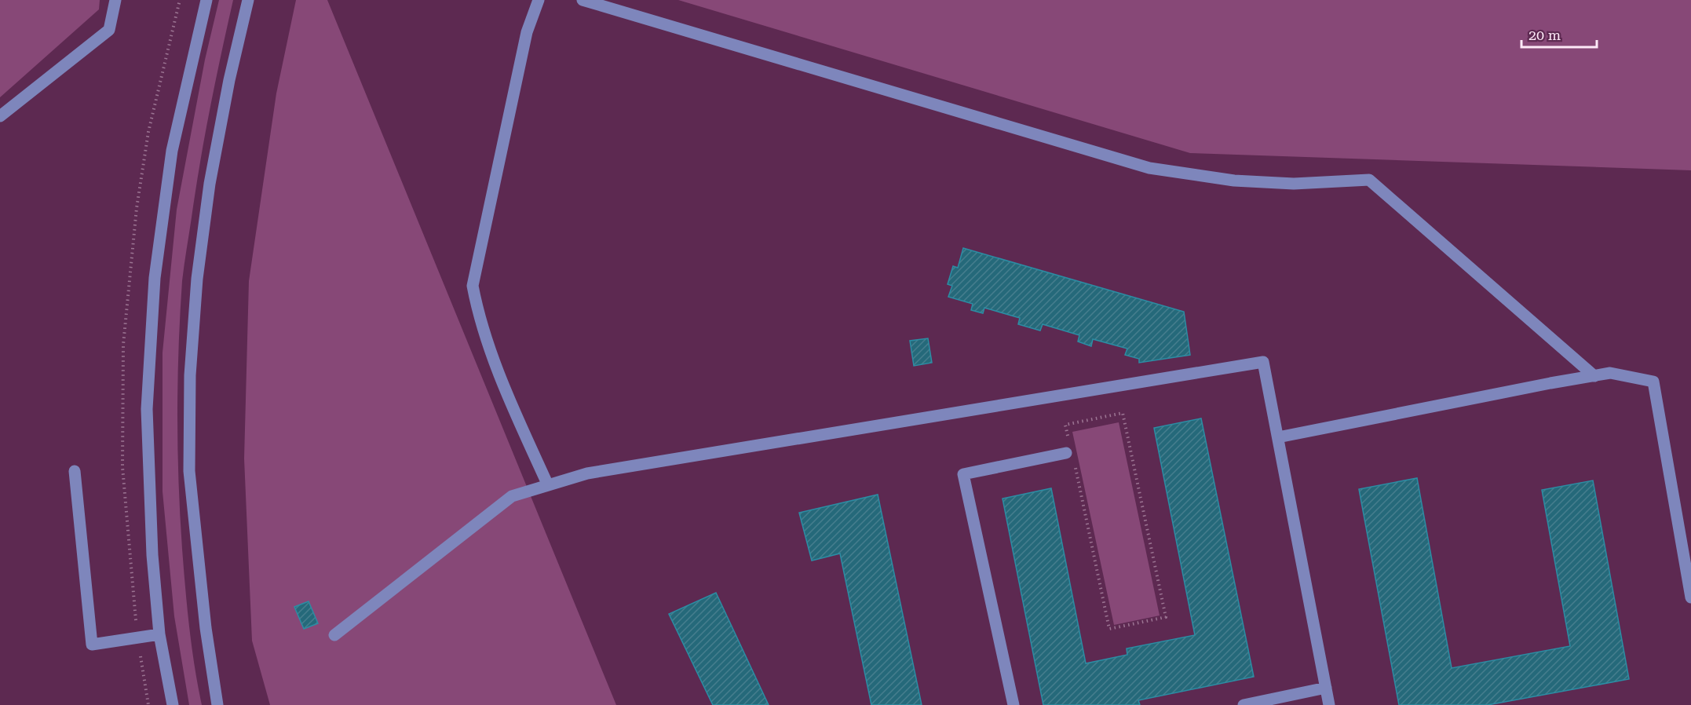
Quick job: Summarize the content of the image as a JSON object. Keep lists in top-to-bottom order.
{
  "scale_bar": "20 m"
}
